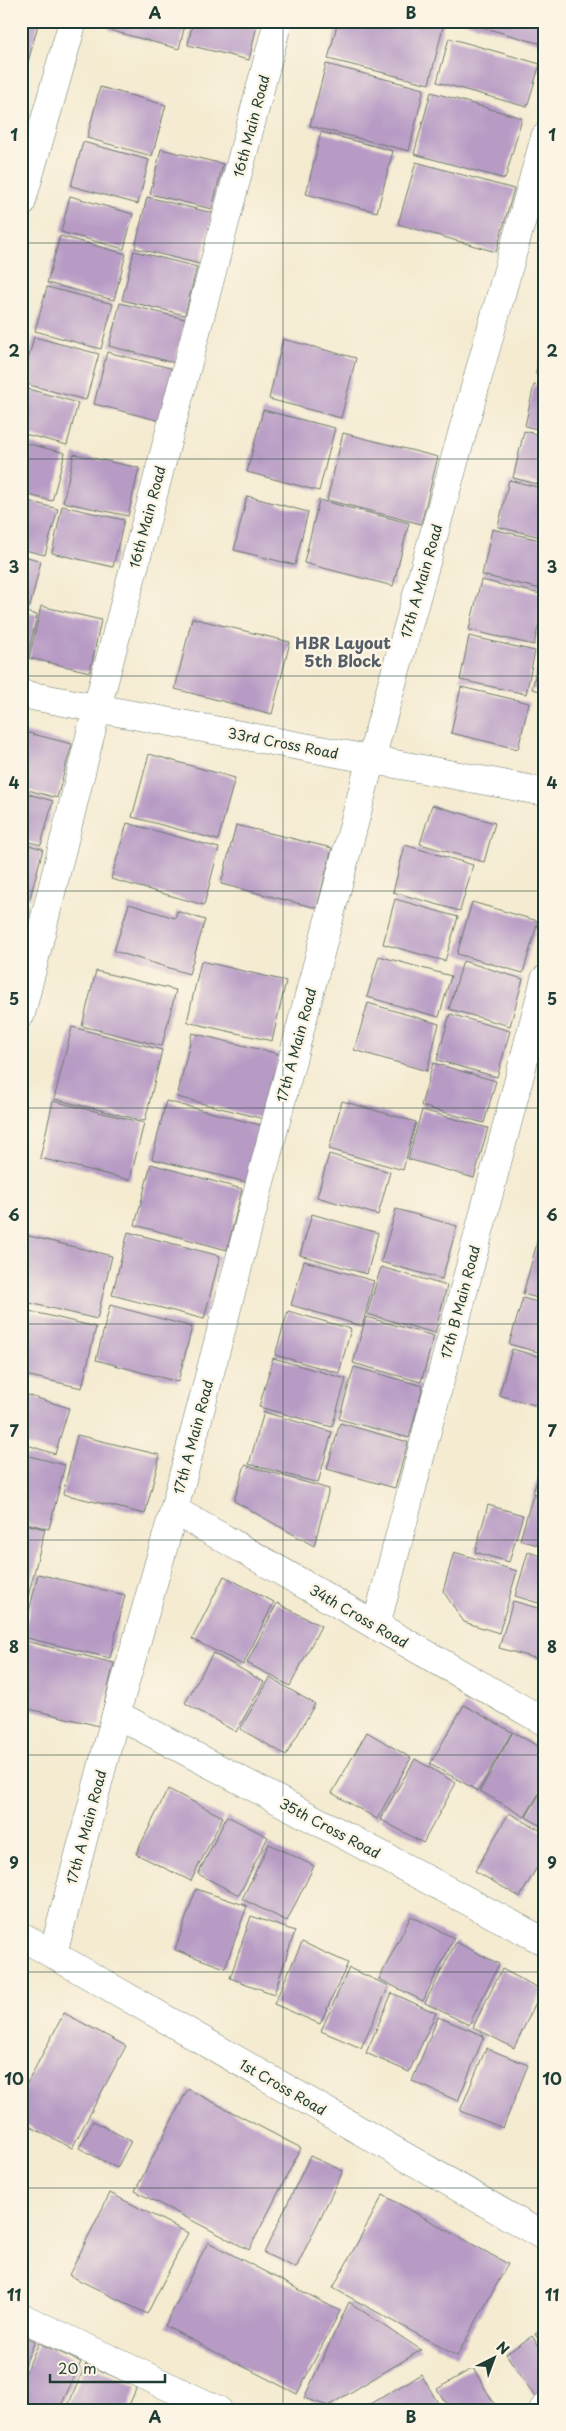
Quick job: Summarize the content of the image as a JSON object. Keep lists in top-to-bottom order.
{
  "streets": {
    "street": [
      "16th Main Road",
      "17th A Main Road",
      "33rd Cross Road",
      "17th B Main Road",
      "34th Cross Road",
      "35th Cross Road",
      "1st Cross Road"
    ]
  },
  "crossings": [
    ["16th Main Road", "33rd Cross Road"],
    ["17th A Main Road", "33rd Cross Road"],
    ["17th A Main Road", "34th Cross Road"],
    ["17th A Main Road", "35th Cross Road"],
    ["17th A Main Road", "1st Cross Road"],
    ["17th B Main Road", "34th Cross Road"]
  ],
  "districts": ["HBR Layout 5th Block"],
  "scale_bar": "20 m",
  "north": "top right",
  "grid": {
    "columns": ["A", "B"],
    "rows": [
      "1",
      "2",
      "3",
      "4",
      "5",
      "6",
      "7",
      "8",
      "9",
      "10",
      "11"
    ]
  }
}
